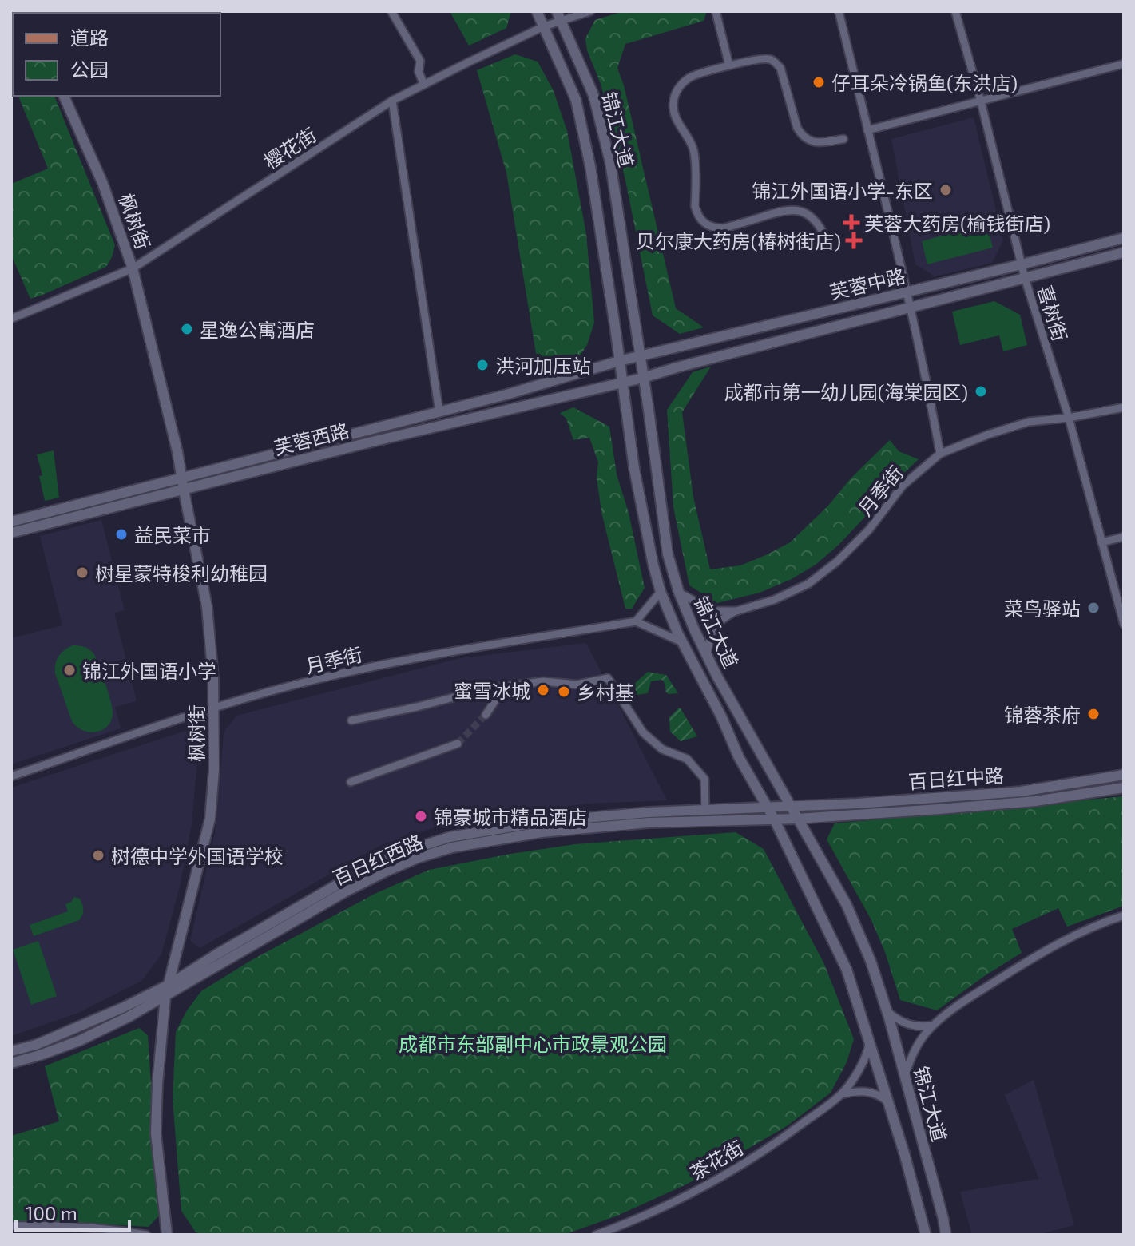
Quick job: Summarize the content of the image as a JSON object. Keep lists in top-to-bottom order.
{
  "streets": {
    "main road": [
      "锦江大道",
      "枫树街",
      "芙蓉中路",
      "芙蓉西路",
      "百日红中路",
      "百日红西路"
    ],
    "street": [
      "樱花街",
      "喜树街",
      "月季街",
      "茶花街"
    ]
  },
  "crossings": [
    ["锦江大道", "樱花街"],
    ["锦江大道", "芙蓉中路"],
    ["锦江大道", "芙蓉西路"],
    ["锦江大道", "月季街"],
    ["锦江大道", "百日红中路"],
    ["锦江大道", "百日红西路"],
    ["锦江大道", "茶花街"],
    ["樱花街", "枫树街"],
    ["枫树街", "芙蓉西路"],
    ["枫树街", "月季街"],
    ["枫树街", "百日红西路"],
    ["芙蓉中路", "喜树街"],
    ["芙蓉中路", "芙蓉西路"],
    ["喜树街", "月季街"],
    ["百日红中路", "百日红西路"]
  ],
  "parks": ["成都市东部副中心市政景观公园"],
  "places": {
    "other": [
      "仔耳朵冷锅鱼(东洪店)",
      "锦江外国语小学-东区",
      "星逸公寓酒店",
      "洪河加压站",
      "成都市第一幼儿园(海棠园区)",
      "益民菜市",
      "树星蒙特梭利幼稚园",
      "菜鸟驿站",
      "锦江外国语小学",
      "蜜雪冰城",
      "乡村基",
      "锦蓉茶府",
      "锦豪城市精品酒店",
      "树德中学外国语学校"
    ],
    "health": ["芙蓉大药房(榆钱街店)", "贝尔康大药房(椿树街店)"]
  },
  "legend": ["道路", "公园"],
  "scale_bar": "100 m"
}
